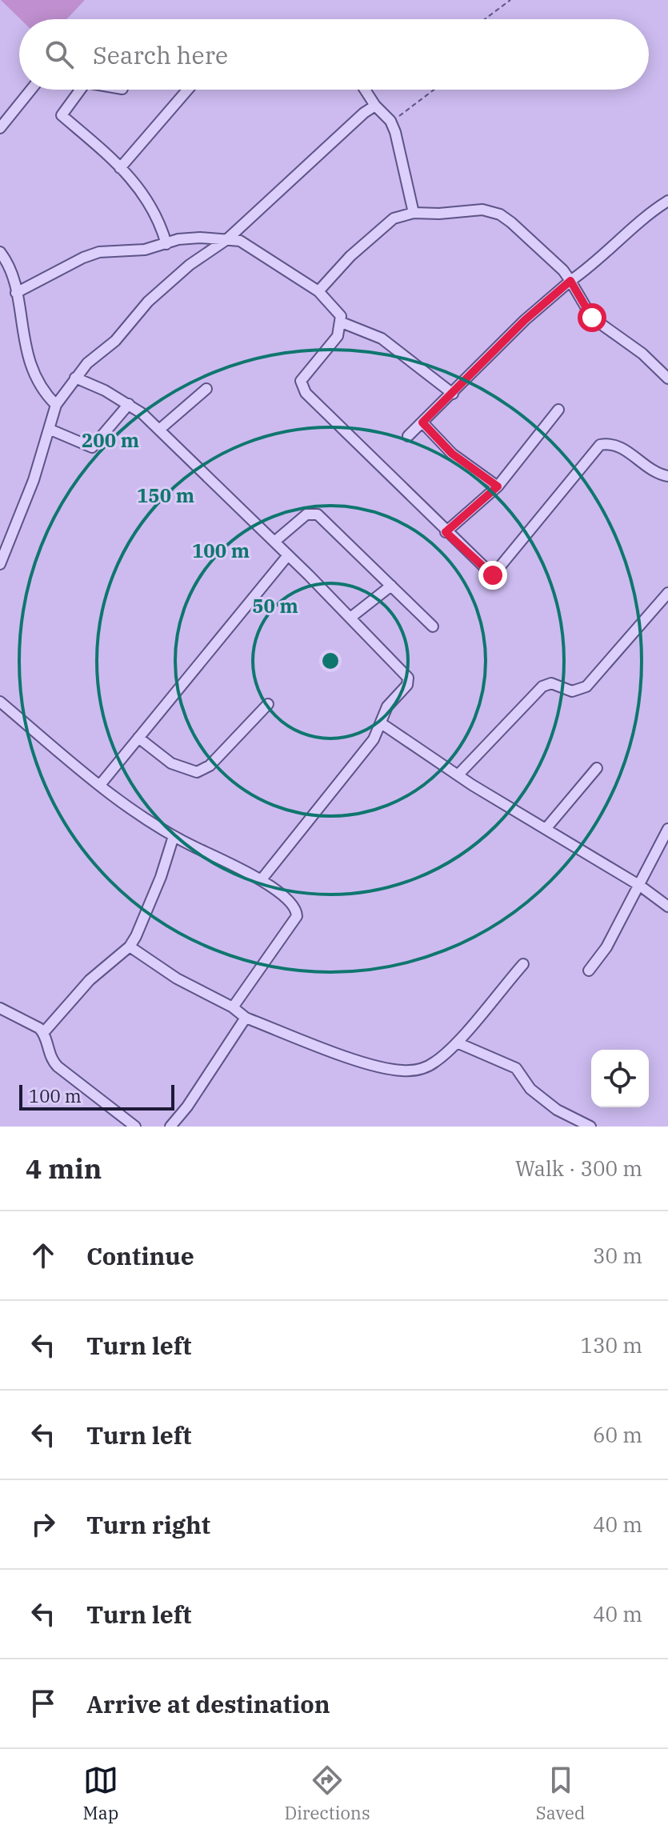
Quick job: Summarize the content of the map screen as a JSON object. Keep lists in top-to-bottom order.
{
  "scale_bar": "100 m",
  "page": {
    "search": "Search here",
    "scale": "100 m",
    "heading": ["4 min", "Walk · 300 m"],
    "list": [
      ["Continue", "30 m"],
      ["Turn left", "130 m"],
      ["Turn left", "60 m"],
      ["Turn right", "40 m"],
      ["Turn left", "40 m"],
      "Arrive at destination"
    ],
    "nav": ["Map", "Directions", "Saved"]
  },
  "rings": [
    "200 m",
    "150 m",
    "100 m",
    "50 m"
  ]
}
